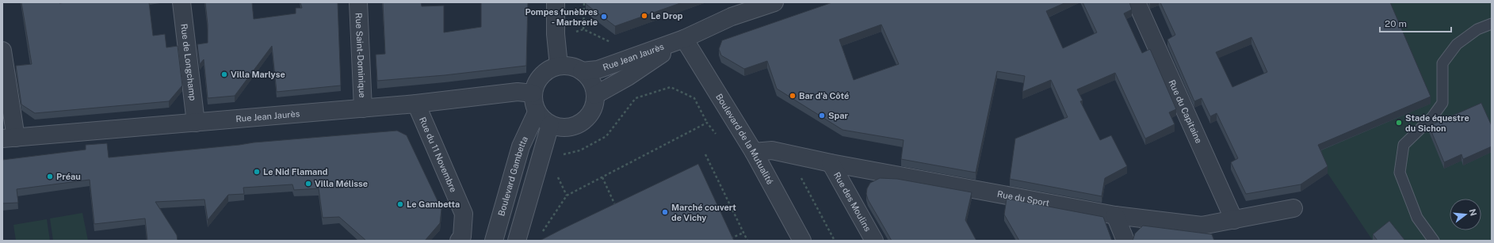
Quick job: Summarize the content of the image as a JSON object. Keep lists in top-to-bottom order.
{
  "streets": {
    "street": [
      "Rue Saint-Dominique",
      "Rue Jean Jaurès",
      "Rue de Longchamp",
      "Rue du Capitaine",
      "Boulevard de la Mutualité",
      "Rue du 11 Novembre",
      "Boulevard Gambetta",
      "Rue du Sport",
      "Rue des Moulins"
    ]
  },
  "crossings": [
    ["Rue Saint-Dominique", "Rue Jean Jaurès"],
    ["Rue Jean Jaurès", "Rue de Longchamp"],
    ["Rue Jean Jaurès", "Boulevard de la Mutualité"],
    ["Rue Jean Jaurès", "Rue du 11 Novembre"],
    ["Rue Jean Jaurès", "Boulevard Gambetta"],
    ["Rue du Capitaine", "Rue du Sport"],
    ["Boulevard de la Mutualité", "Rue du Sport"],
    ["Rue du Sport", "Rue des Moulins"]
  ],
  "places": [
    "Le Drop",
    "Pompes funèbres - Marbrerie",
    "Villa Marlyse",
    "Bar d'à Côté",
    "Spar",
    "Stade équestre du Sichon",
    "Le Nid Flamand",
    "Préau",
    "Villa Mélisse",
    "Le Gambetta",
    "Marché couvert de Vichy"
  ],
  "scale_bar": "20 m",
  "north": "right"
}
